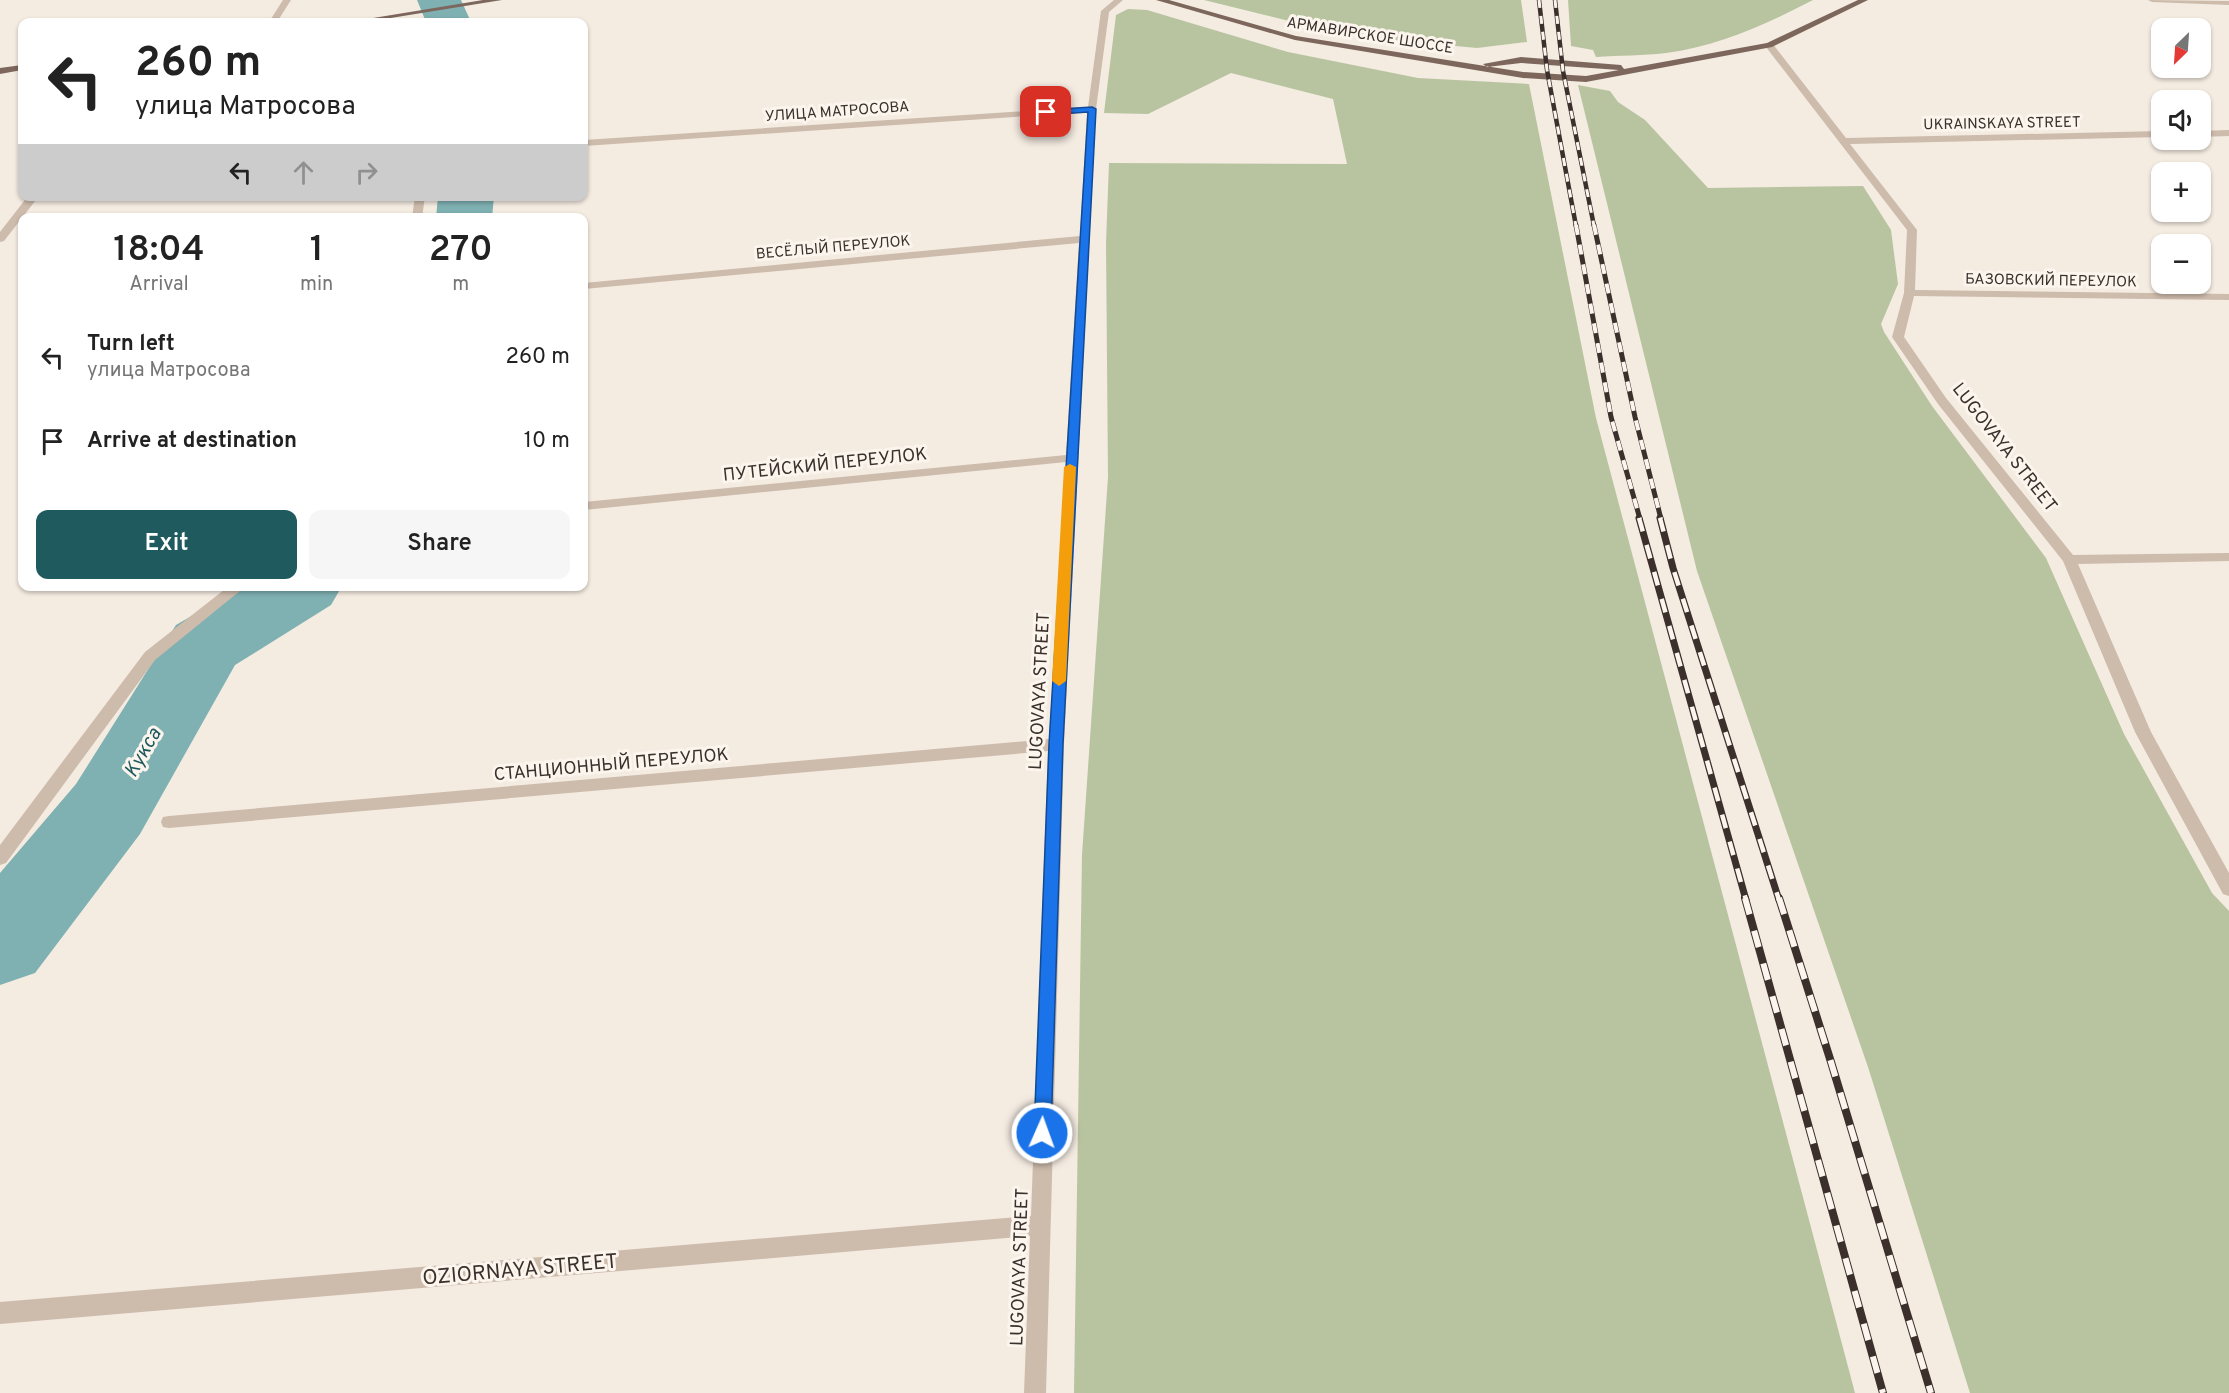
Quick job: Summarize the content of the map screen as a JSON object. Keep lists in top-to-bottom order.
{
  "streets": {
    "main road": ["АРМАВИРСКОЕ ШОССЕ"],
    "street": [
      "УЛИЦА МАТРОСОВА",
      "UKRAINSKAYA STREET",
      "ВЕСЁЛЫЙ ПЕРЕУЛОК",
      "БАЗОВСКИЙ ПЕРЕУЛОК",
      "LUGOVAYA STREET",
      "ПУТЕЙСКИЙ ПЕРЕУЛОК",
      "СТАНЦИОННЫЙ ПЕРЕУЛОК",
      "OZIORNAYA STREET"
    ]
  },
  "crossings": [
    ["АРМАВИРСКОЕ ШОССЕ", "LUGOVAYA STREET"],
    ["УЛИЦА МАТРОСОВА", "LUGOVAYA STREET"],
    ["UKRAINSKAYA STREET", "LUGOVAYA STREET"],
    ["ВЕСЁЛЫЙ ПЕРЕУЛОК", "LUGOVAYA STREET"],
    ["БАЗОВСКИЙ ПЕРЕУЛОК", "LUGOVAYA STREET"],
    ["LUGOVAYA STREET", "ПУТЕЙСКИЙ ПЕРЕУЛОК"],
    ["LUGOVAYA STREET", "СТАНЦИОННЫЙ ПЕРЕУЛОК"],
    ["LUGOVAYA STREET", "OZIORNAYA STREET"]
  ],
  "water": ["Кукса"],
  "north": "bottom left",
  "page": {
    "map_buttons": ["+", "−"],
    "turn": ["260 m", "улица Матросова"],
    "eta": [
      "18:04",
      "Arrival",
      "1",
      "min",
      "270",
      "m"
    ],
    "list": [
      {
        "name": "Turn left",
        "note": "улица Матросова",
        "value": "260 m"
      },
      {
        "name": "Arrive at destination",
        "value": "10 m"
      }
    ],
    "buttons": ["Exit", "Share"]
  }
}
